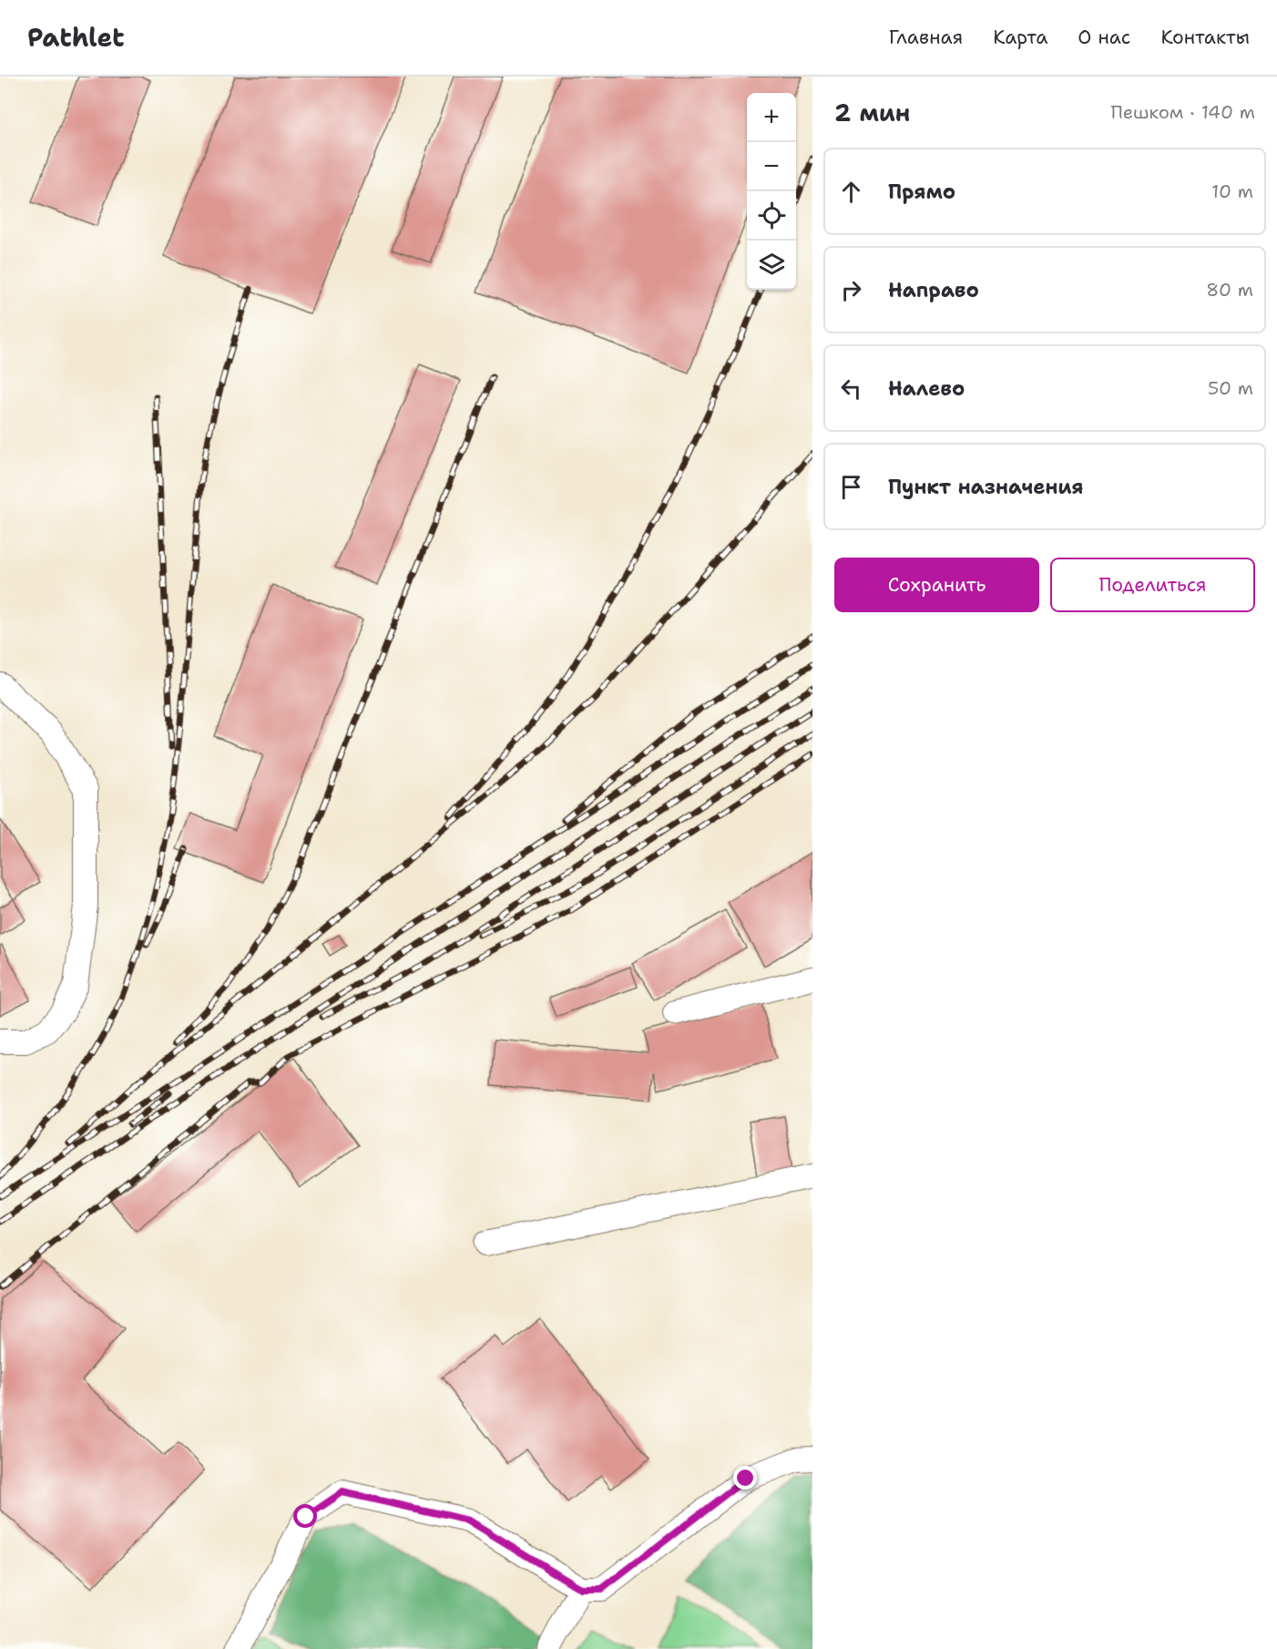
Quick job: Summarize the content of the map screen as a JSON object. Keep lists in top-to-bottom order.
{
  "page": {
    "header": "Pathlet",
    "nav": [
      "Главная",
      "Карта",
      "О нас",
      "Контакты"
    ],
    "heading": ["2 мин", "Пешком · 140 m"],
    "map_buttons": ["+", "−"],
    "list": [
      ["Прямо", "10 m"],
      ["Направо", "80 m"],
      ["Налево", "50 m"],
      "Пункт назначения"
    ],
    "buttons": ["Сохранить", "Поделиться"]
  }
}
